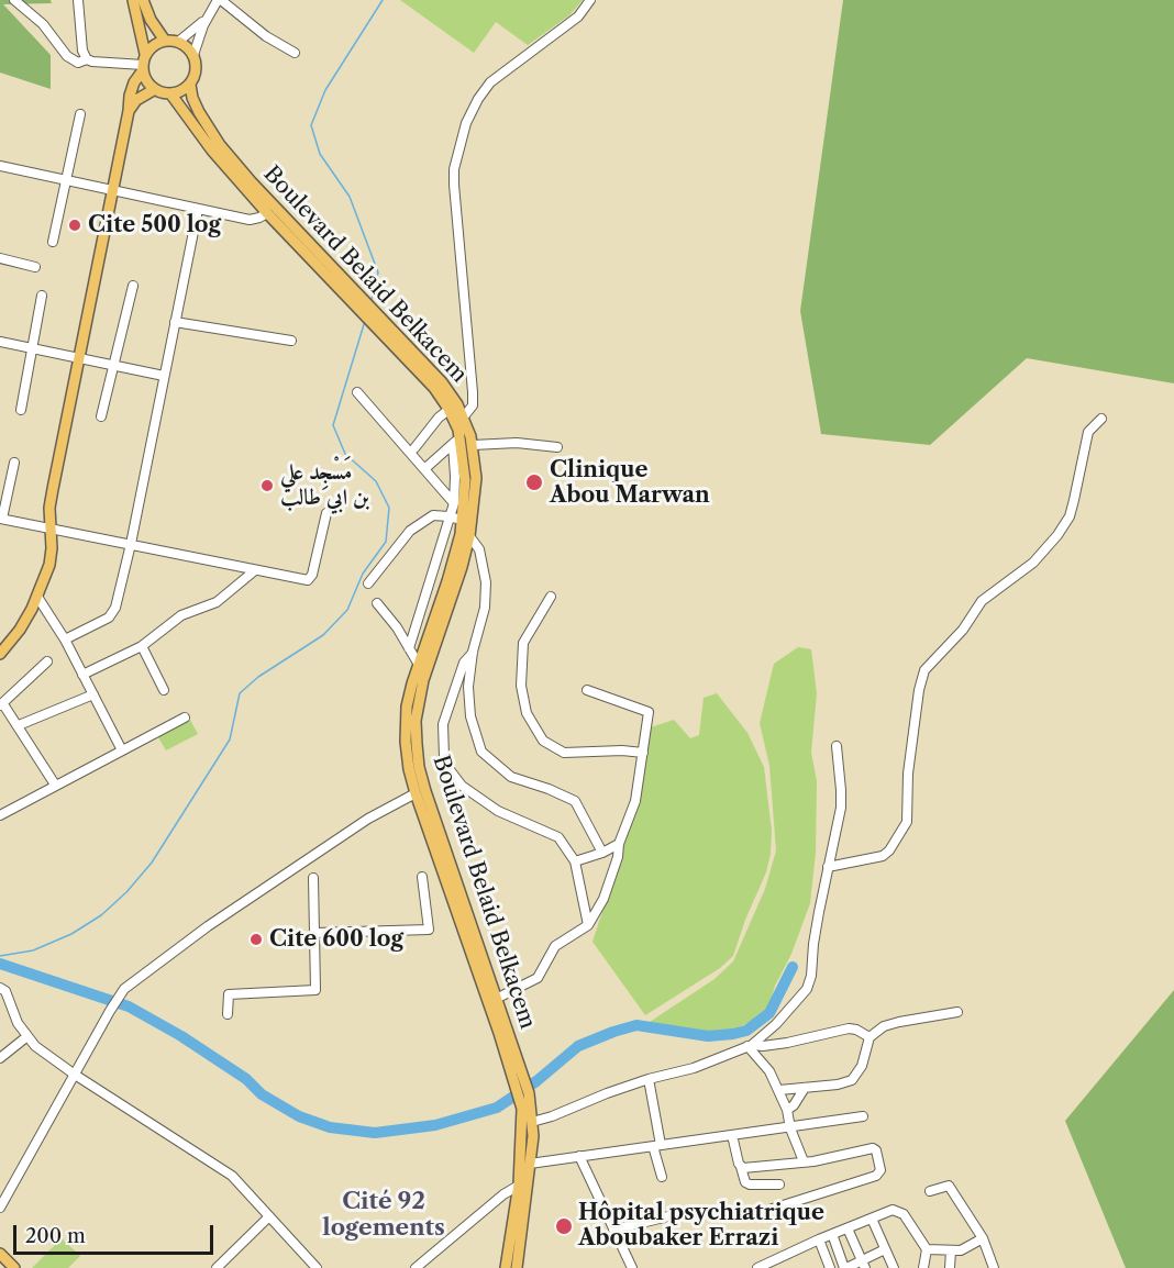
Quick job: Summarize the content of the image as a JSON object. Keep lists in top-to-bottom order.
{
  "streets": {
    "main road": ["Boulevard Belaid Belkacem"]
  },
  "districts": ["Cité 92 logements"],
  "places": [
    "Cite 500 log",
    "Clinique Abou Marwan",
    "مَسْجِد علي بن ابي طالب",
    "Cite 600 log",
    "Hôpital psychiatrique Aboubaker Errazi"
  ],
  "scale_bar": "200 m"
}
